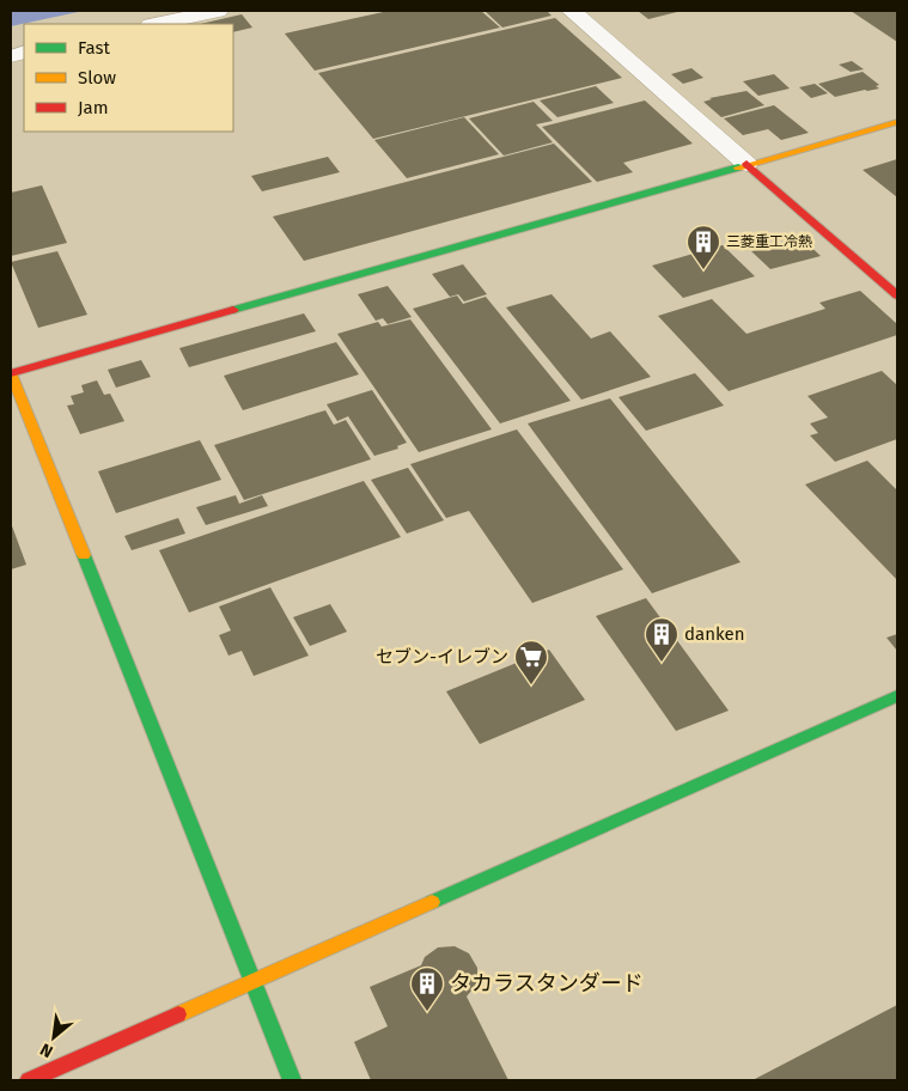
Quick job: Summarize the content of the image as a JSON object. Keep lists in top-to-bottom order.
{
  "places": {
    "building": ["三菱重工冷熱", "danken", "タカラスタンダード"],
    "supermarket": ["セブン-イレブン"]
  },
  "legend": ["Fast", "Slow", "Jam"],
  "north": "bottom left"
}
